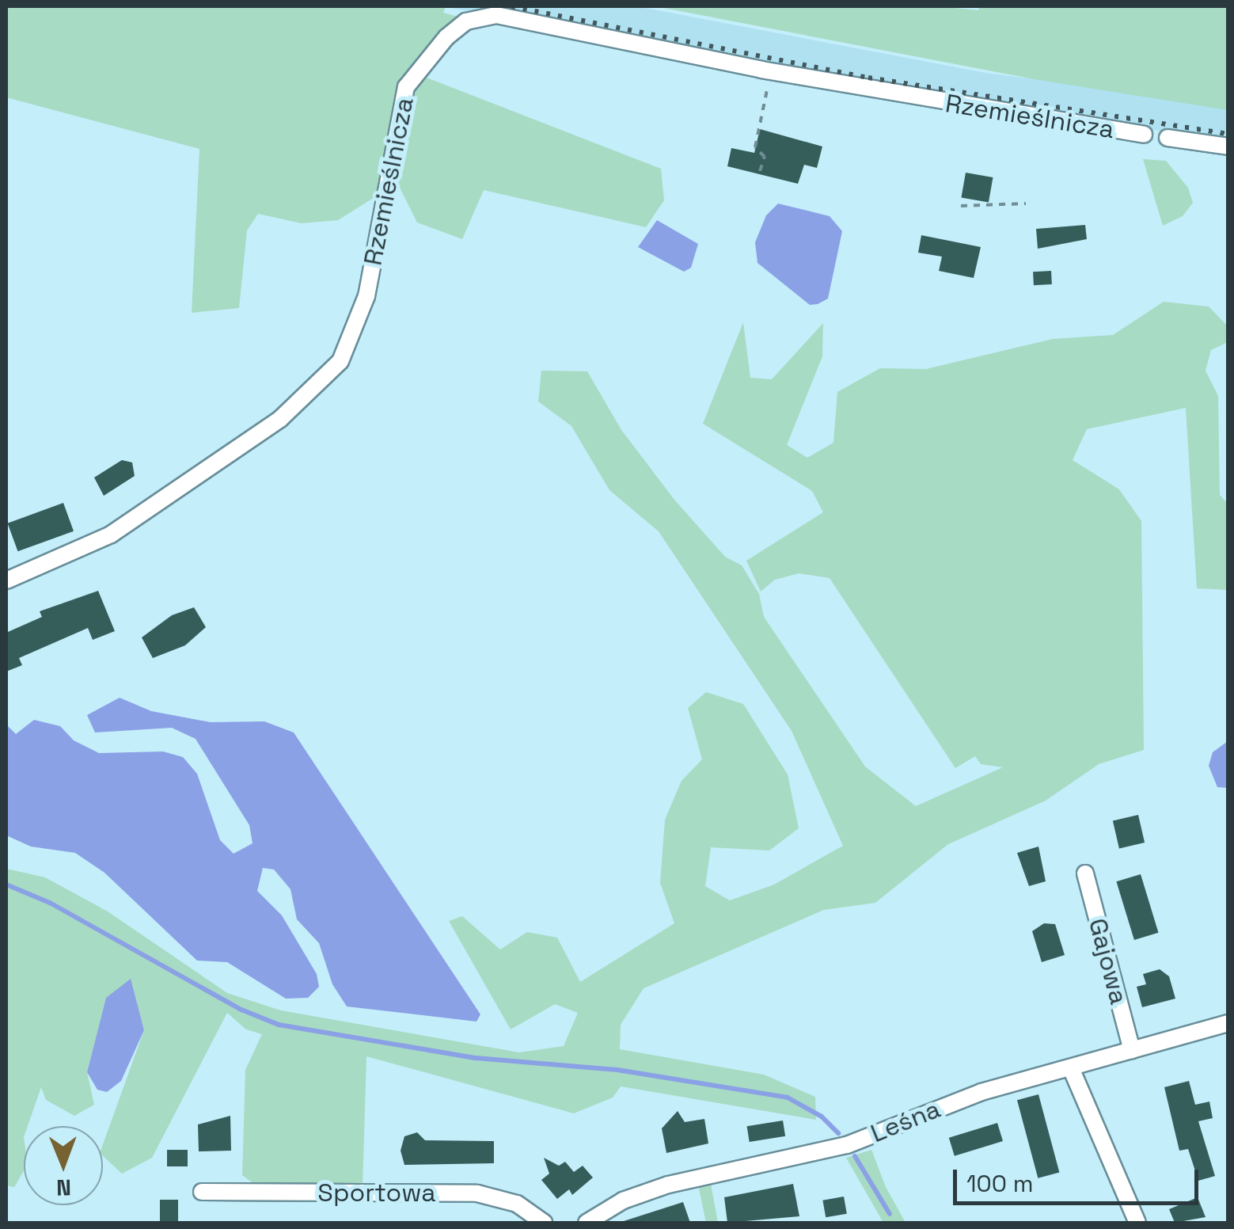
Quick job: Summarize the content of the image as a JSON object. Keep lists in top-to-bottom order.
{
  "streets": {
    "street": [
      "Rzemieślnicza",
      "Gajowa",
      "Leśna",
      "Sportowa"
    ]
  },
  "crossings": [
    ["Gajowa", "Leśna"]
  ],
  "scale_bar": "100 m",
  "north": "bottom"
}
